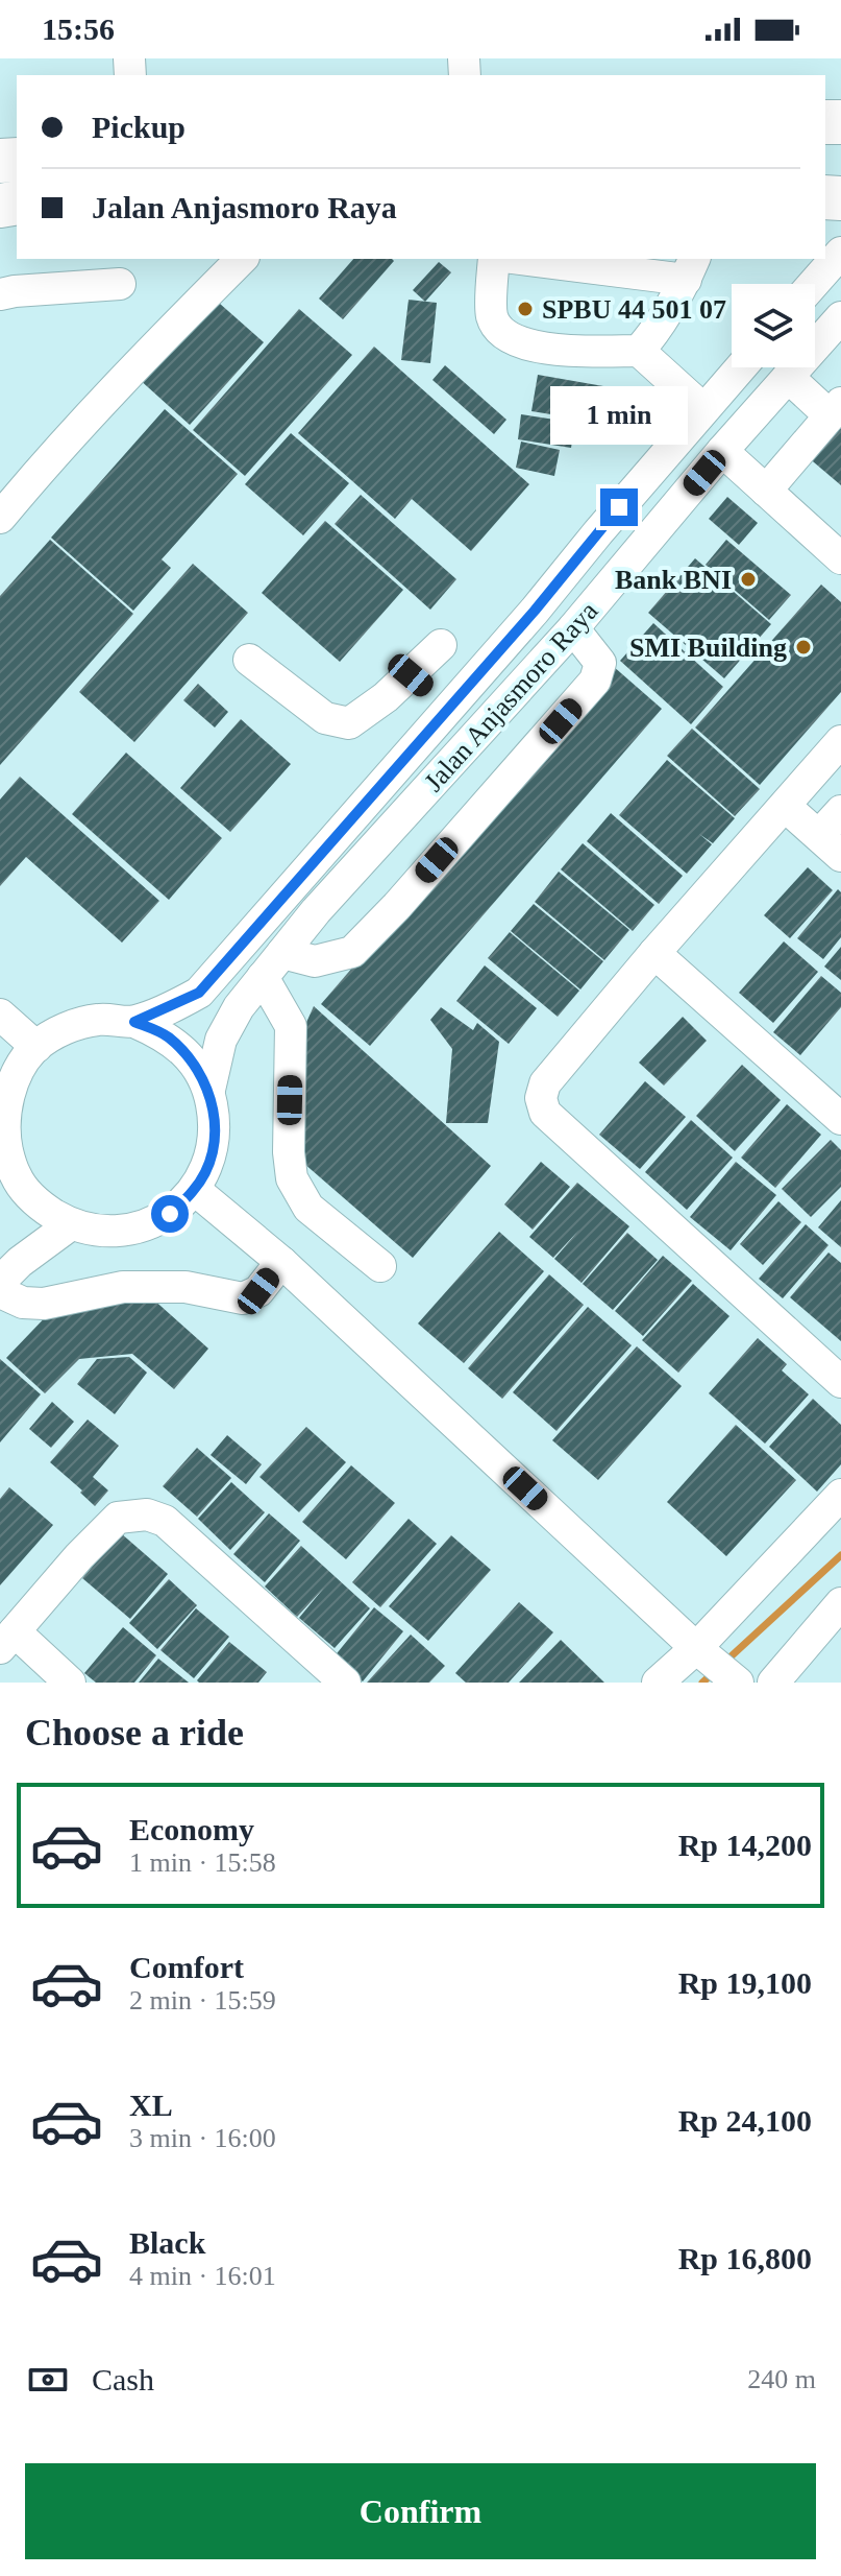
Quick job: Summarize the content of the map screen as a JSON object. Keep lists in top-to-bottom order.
{
  "streets": {
    "street": ["Jalan Anjasmoro Raya"]
  },
  "places": ["SPBU 44 501 07", "Bank BNI", "SMI Building"],
  "page": {
    "status": "15:56",
    "banner": ["Pickup", "Jalan Anjasmoro Raya"],
    "bubble": "1 min",
    "heading": "Choose a ride",
    "list": [
      {
        "name": "Economy",
        "note": "1 min · 15:58",
        "value": "Rp 14,200"
      },
      {
        "name": "Comfort",
        "note": "2 min · 15:59",
        "value": "Rp 19,100"
      },
      {
        "name": "XL",
        "note": "3 min · 16:00",
        "value": "Rp 24,100"
      },
      {
        "name": "Black",
        "note": "4 min · 16:01",
        "value": "Rp 16,800"
      }
    ],
    "pay": ["Cash", "240 m"],
    "buttons": "Confirm"
  }
}
